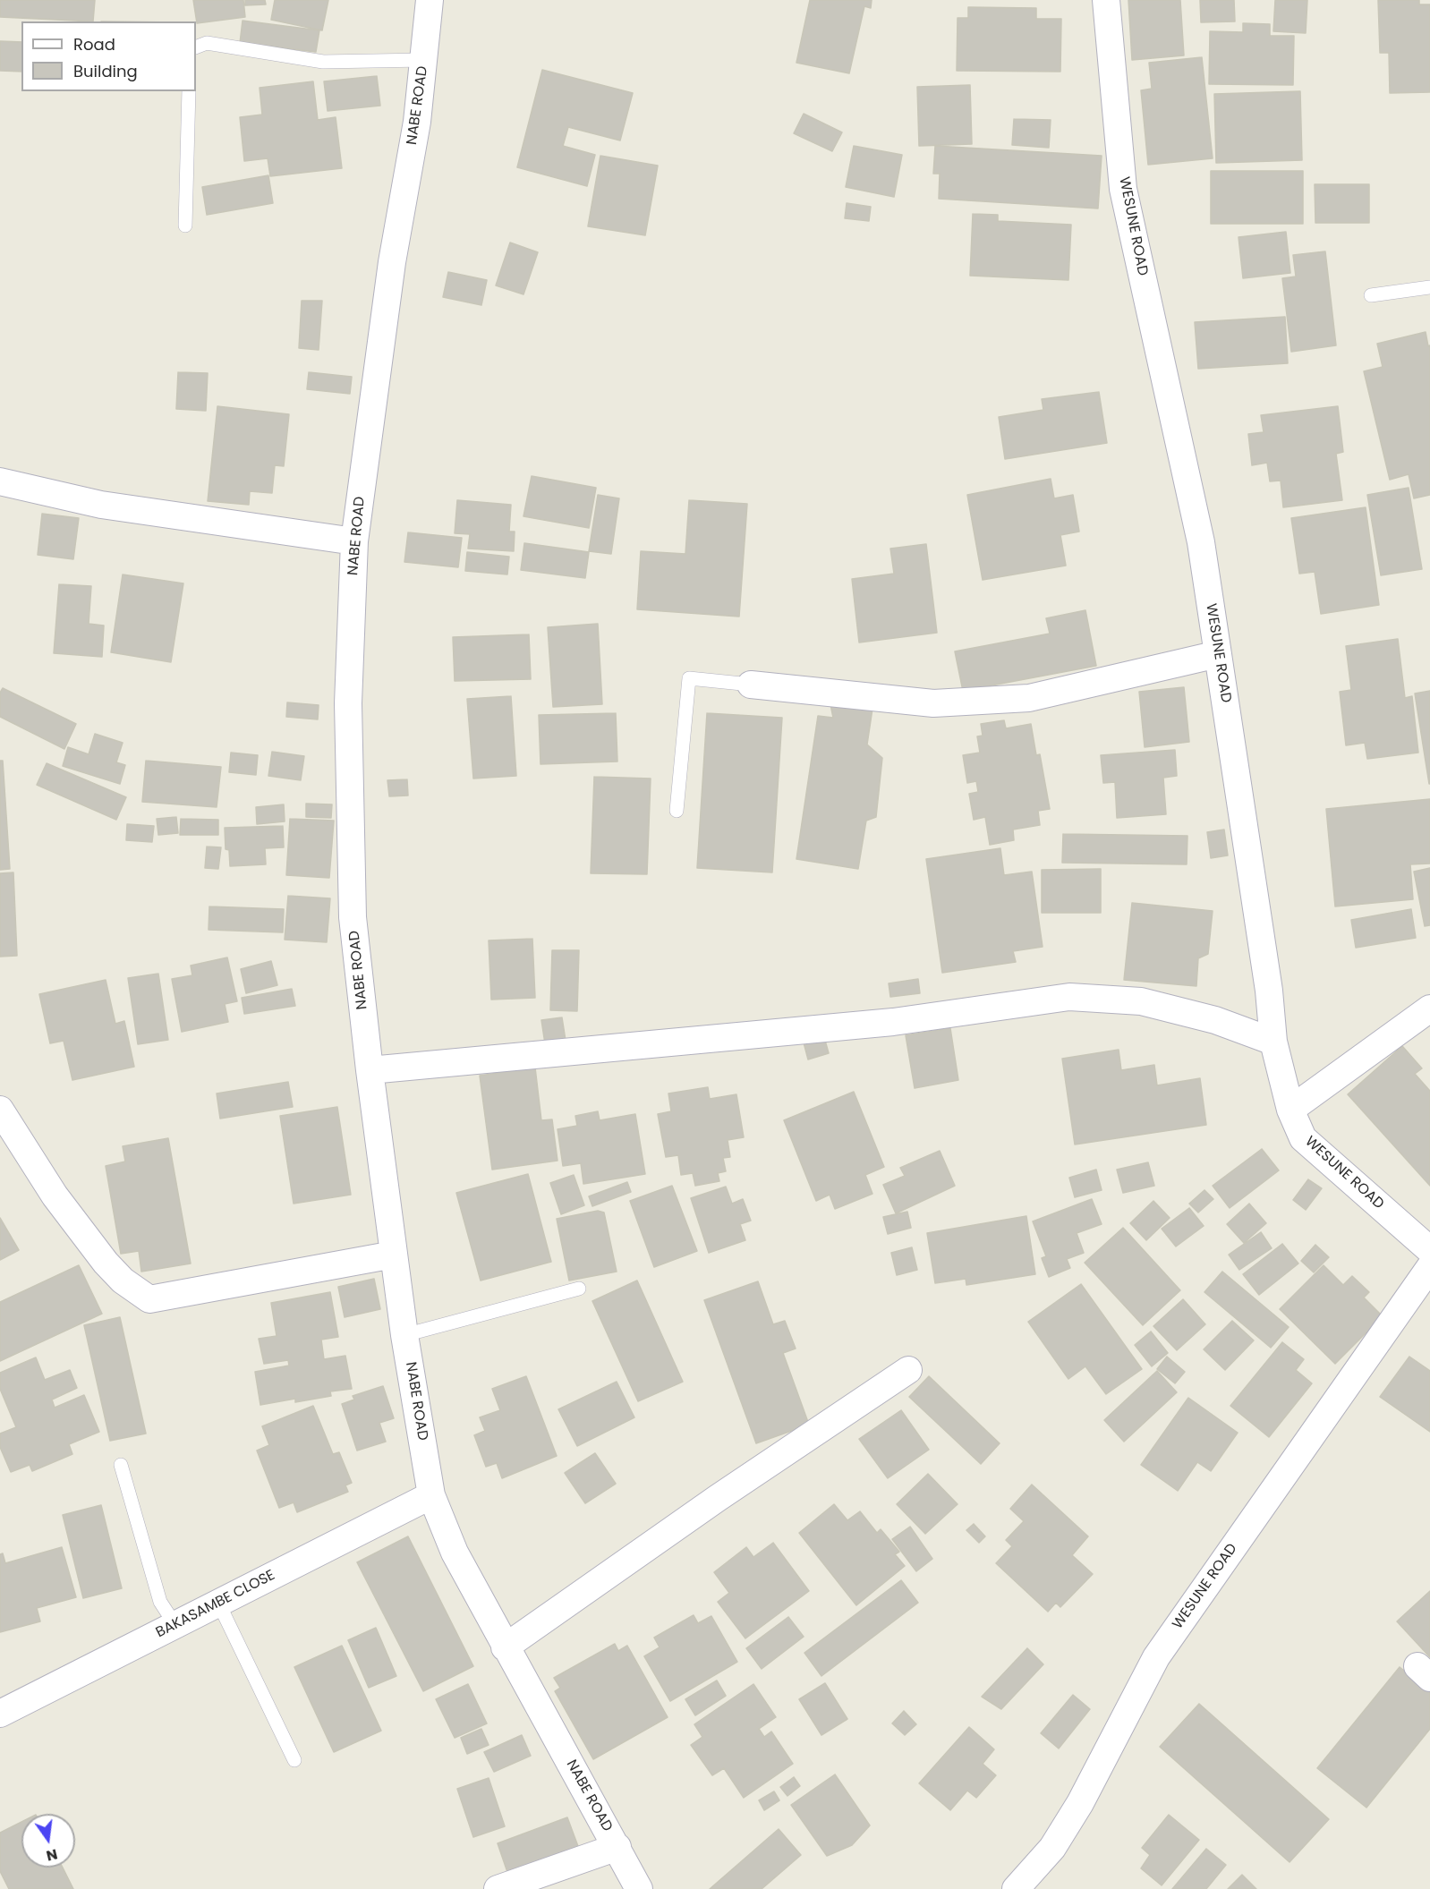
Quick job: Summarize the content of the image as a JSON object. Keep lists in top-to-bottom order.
{
  "streets": {
    "street": ["NABE ROAD", "WESUNE ROAD", "BAKASAMBE CLOSE"]
  },
  "crossings": [
    ["NABE ROAD", "BAKASAMBE CLOSE"]
  ],
  "legend": ["Road", "Building"],
  "north": "bottom"
}
